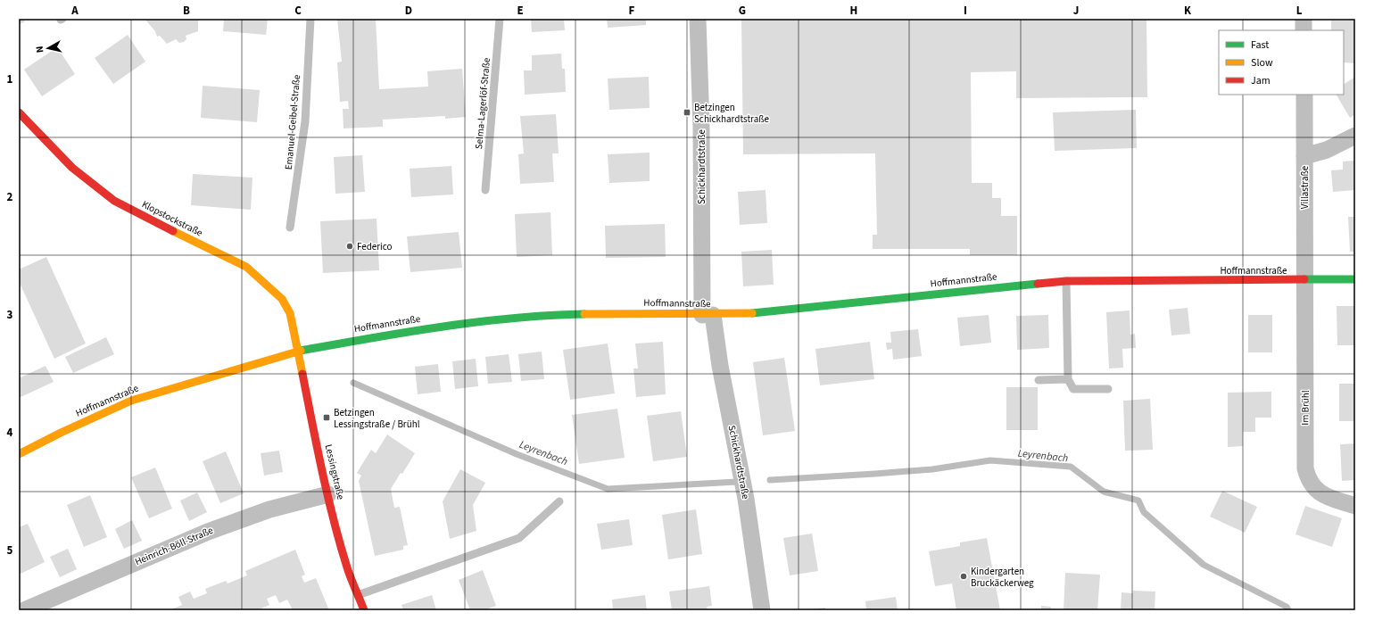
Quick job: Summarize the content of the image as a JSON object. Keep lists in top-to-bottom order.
{
  "streets": {
    "street": [
      "Schickhardtstraße",
      "Villastraße",
      "Klopstockstraße",
      "Hoffmannstraße",
      "Im Brühl",
      "Lessingstraße",
      "Heinrich-Böll-Straße"
    ],
    "lane": ["Selma-Lagerlöf-Straße", "Emanuel-Geibel-Straße"]
  },
  "crossings": [
    ["Schickhardtstraße", "Hoffmannstraße"],
    ["Villastraße", "Hoffmannstraße"],
    ["Villastraße", "Im Brühl"],
    ["Klopstockstraße", "Hoffmannstraße"],
    ["Klopstockstraße", "Lessingstraße"],
    ["Hoffmannstraße", "Im Brühl"],
    ["Hoffmannstraße", "Lessingstraße"],
    ["Lessingstraße", "Heinrich-Böll-Straße"]
  ],
  "water": ["Leyrenbach"],
  "places": {
    "transit": ["Betzingen Schickhardtstraße", "Betzingen Lessingstraße / Brühl"],
    "other": ["Federico", "Kindergarten Bruckäckerweg"]
  },
  "legend": ["Fast", "Slow", "Jam"],
  "north": "left",
  "grid": {
    "columns": [
      "A",
      "B",
      "C",
      "D",
      "E",
      "F",
      "G",
      "H",
      "I",
      "J",
      "K",
      "L"
    ],
    "rows": [
      "1",
      "2",
      "3",
      "4",
      "5"
    ]
  }
}
